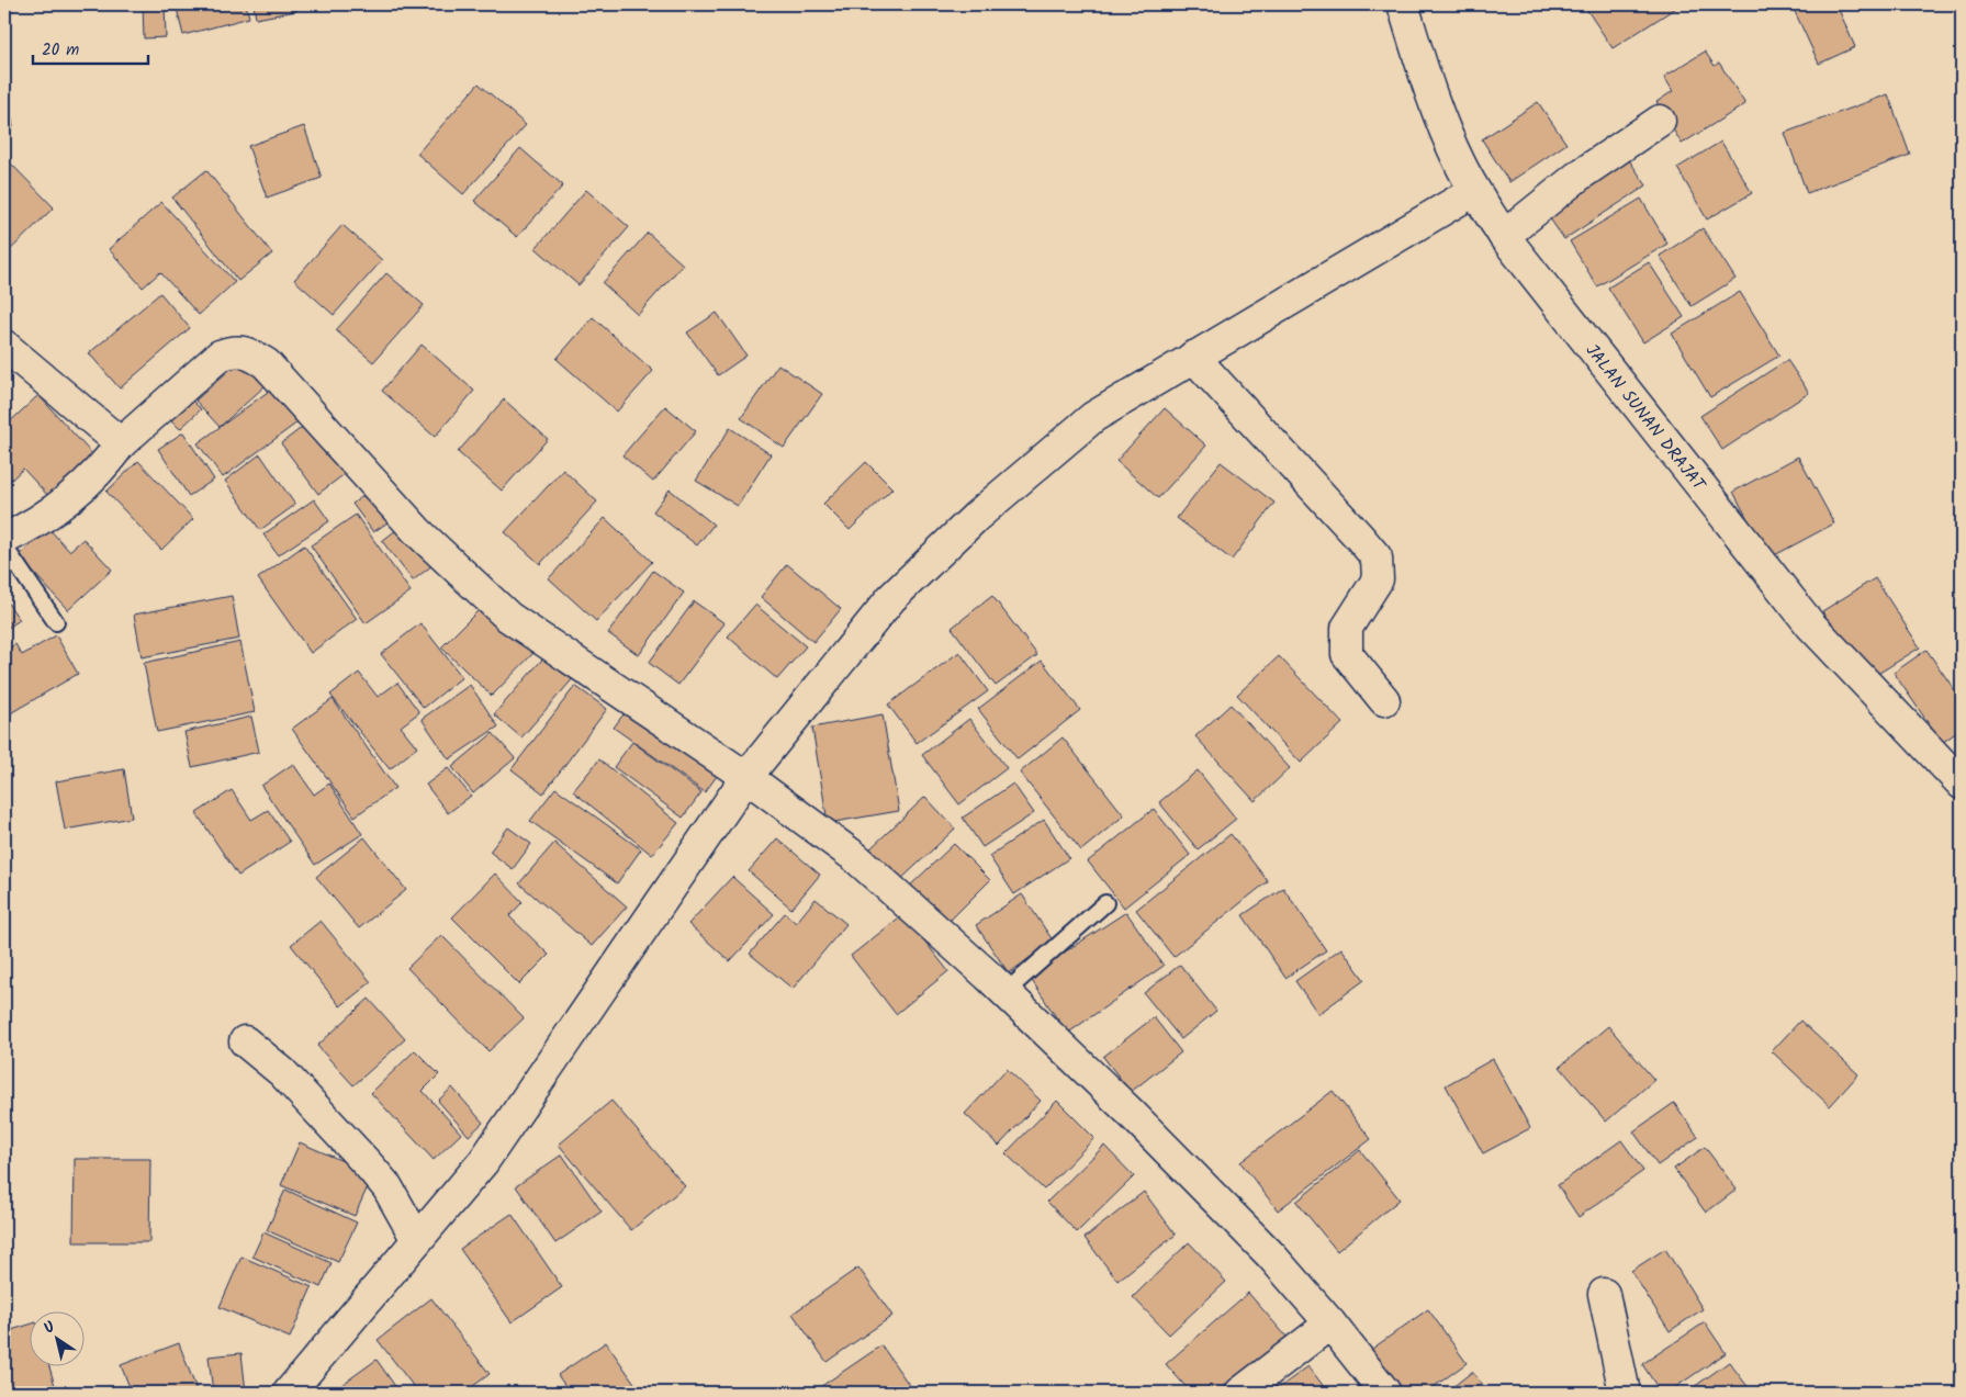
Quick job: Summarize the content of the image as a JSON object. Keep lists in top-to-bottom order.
{
  "streets": {
    "street": ["JALAN SUNAN DRAJAT"]
  },
  "scale_bar": "20 m",
  "north": "top left"
}
